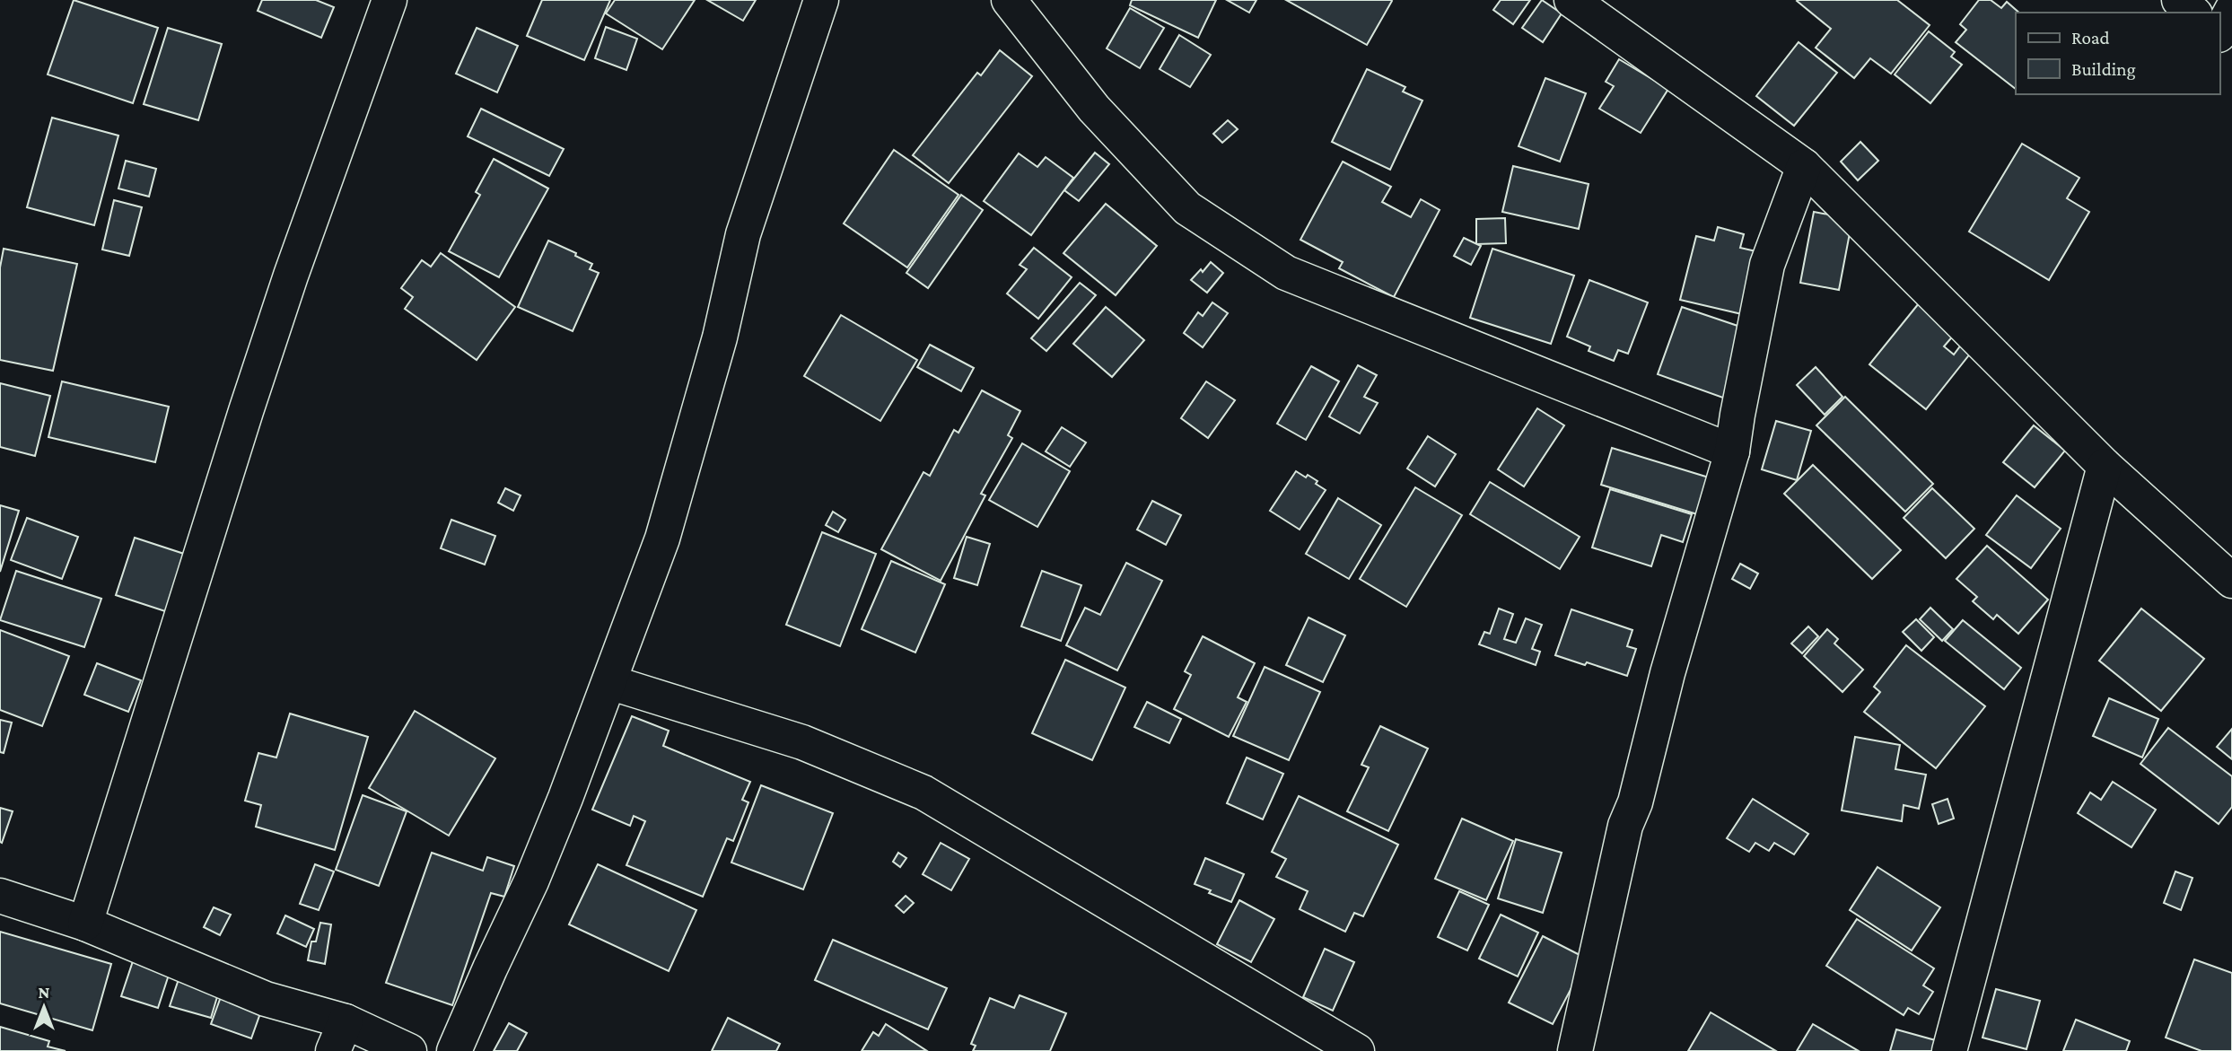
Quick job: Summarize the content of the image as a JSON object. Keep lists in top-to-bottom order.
{
  "legend": ["Road", "Building"],
  "north": "top"
}
